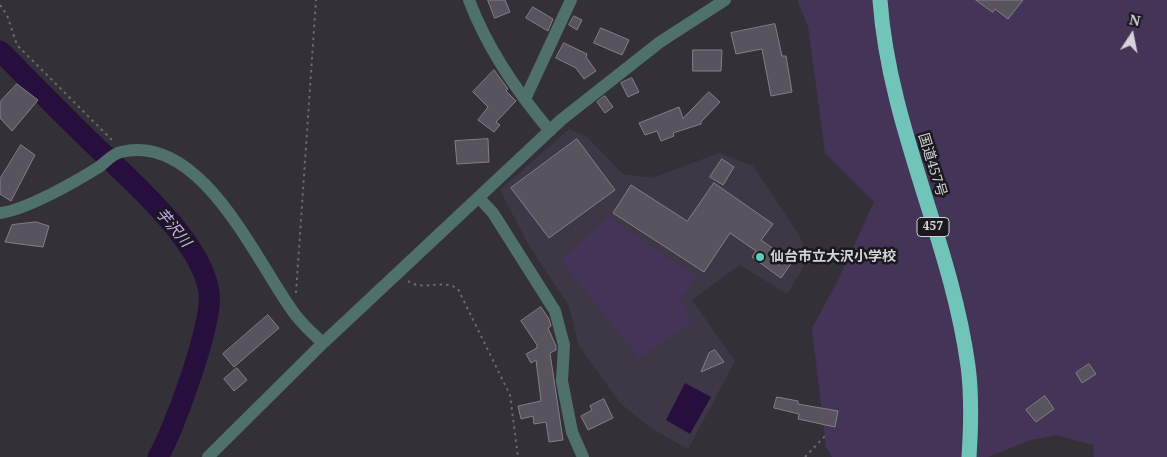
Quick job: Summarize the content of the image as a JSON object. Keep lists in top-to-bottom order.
{
  "streets": {
    "highway": ["国道457号", "457"]
  },
  "water": ["芋沢川"],
  "places": ["仙台市立大沢小学校"],
  "north": "top"
}
